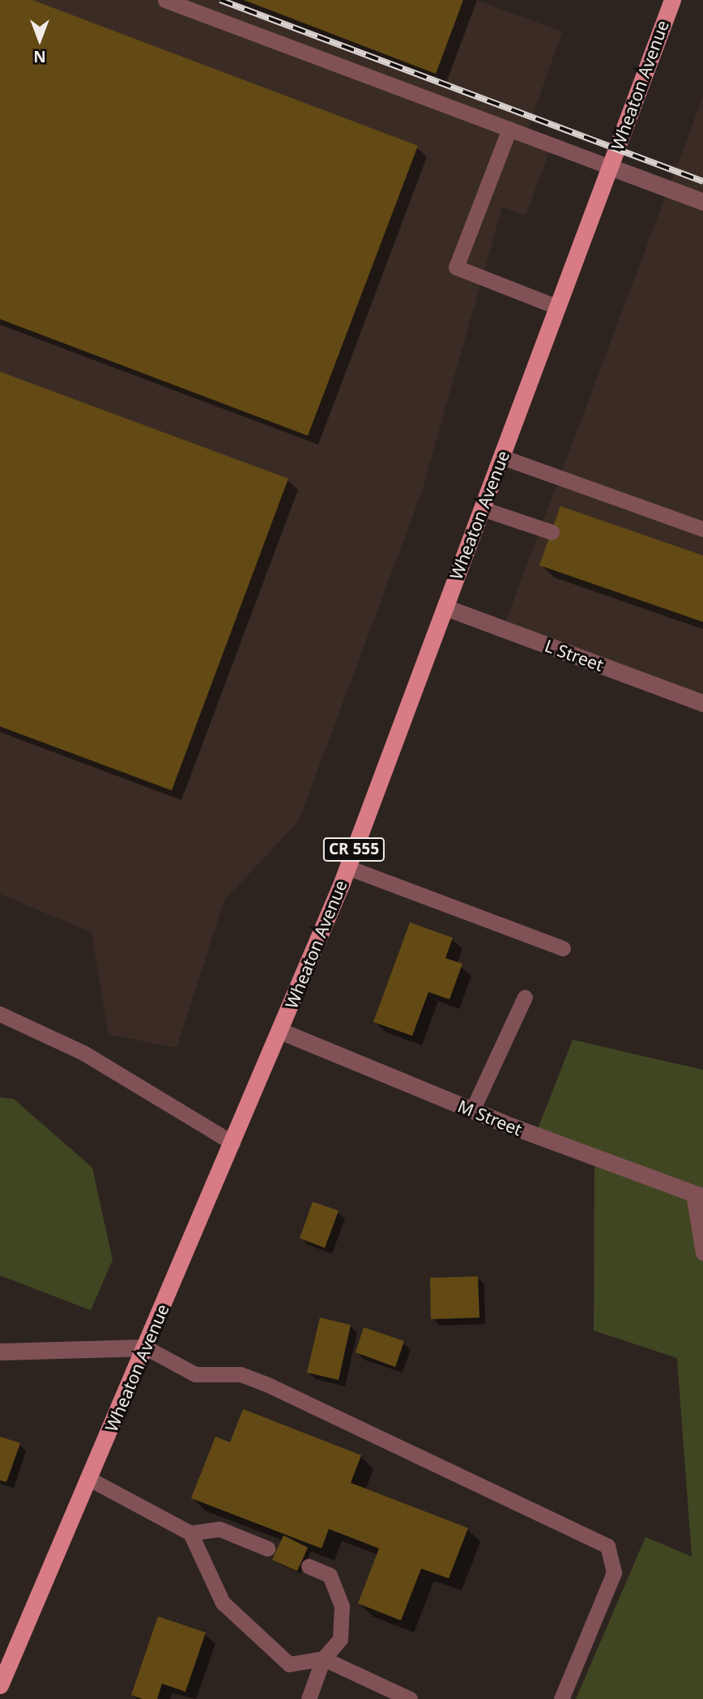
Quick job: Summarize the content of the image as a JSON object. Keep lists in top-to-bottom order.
{
  "streets": {
    "main road": ["Wheaton Avenue", "CR 555"],
    "street": ["L Street", "M Street"]
  },
  "crossings": [
    ["Wheaton Avenue", "L Street"],
    ["Wheaton Avenue", "M Street"]
  ],
  "north": "bottom"
}
